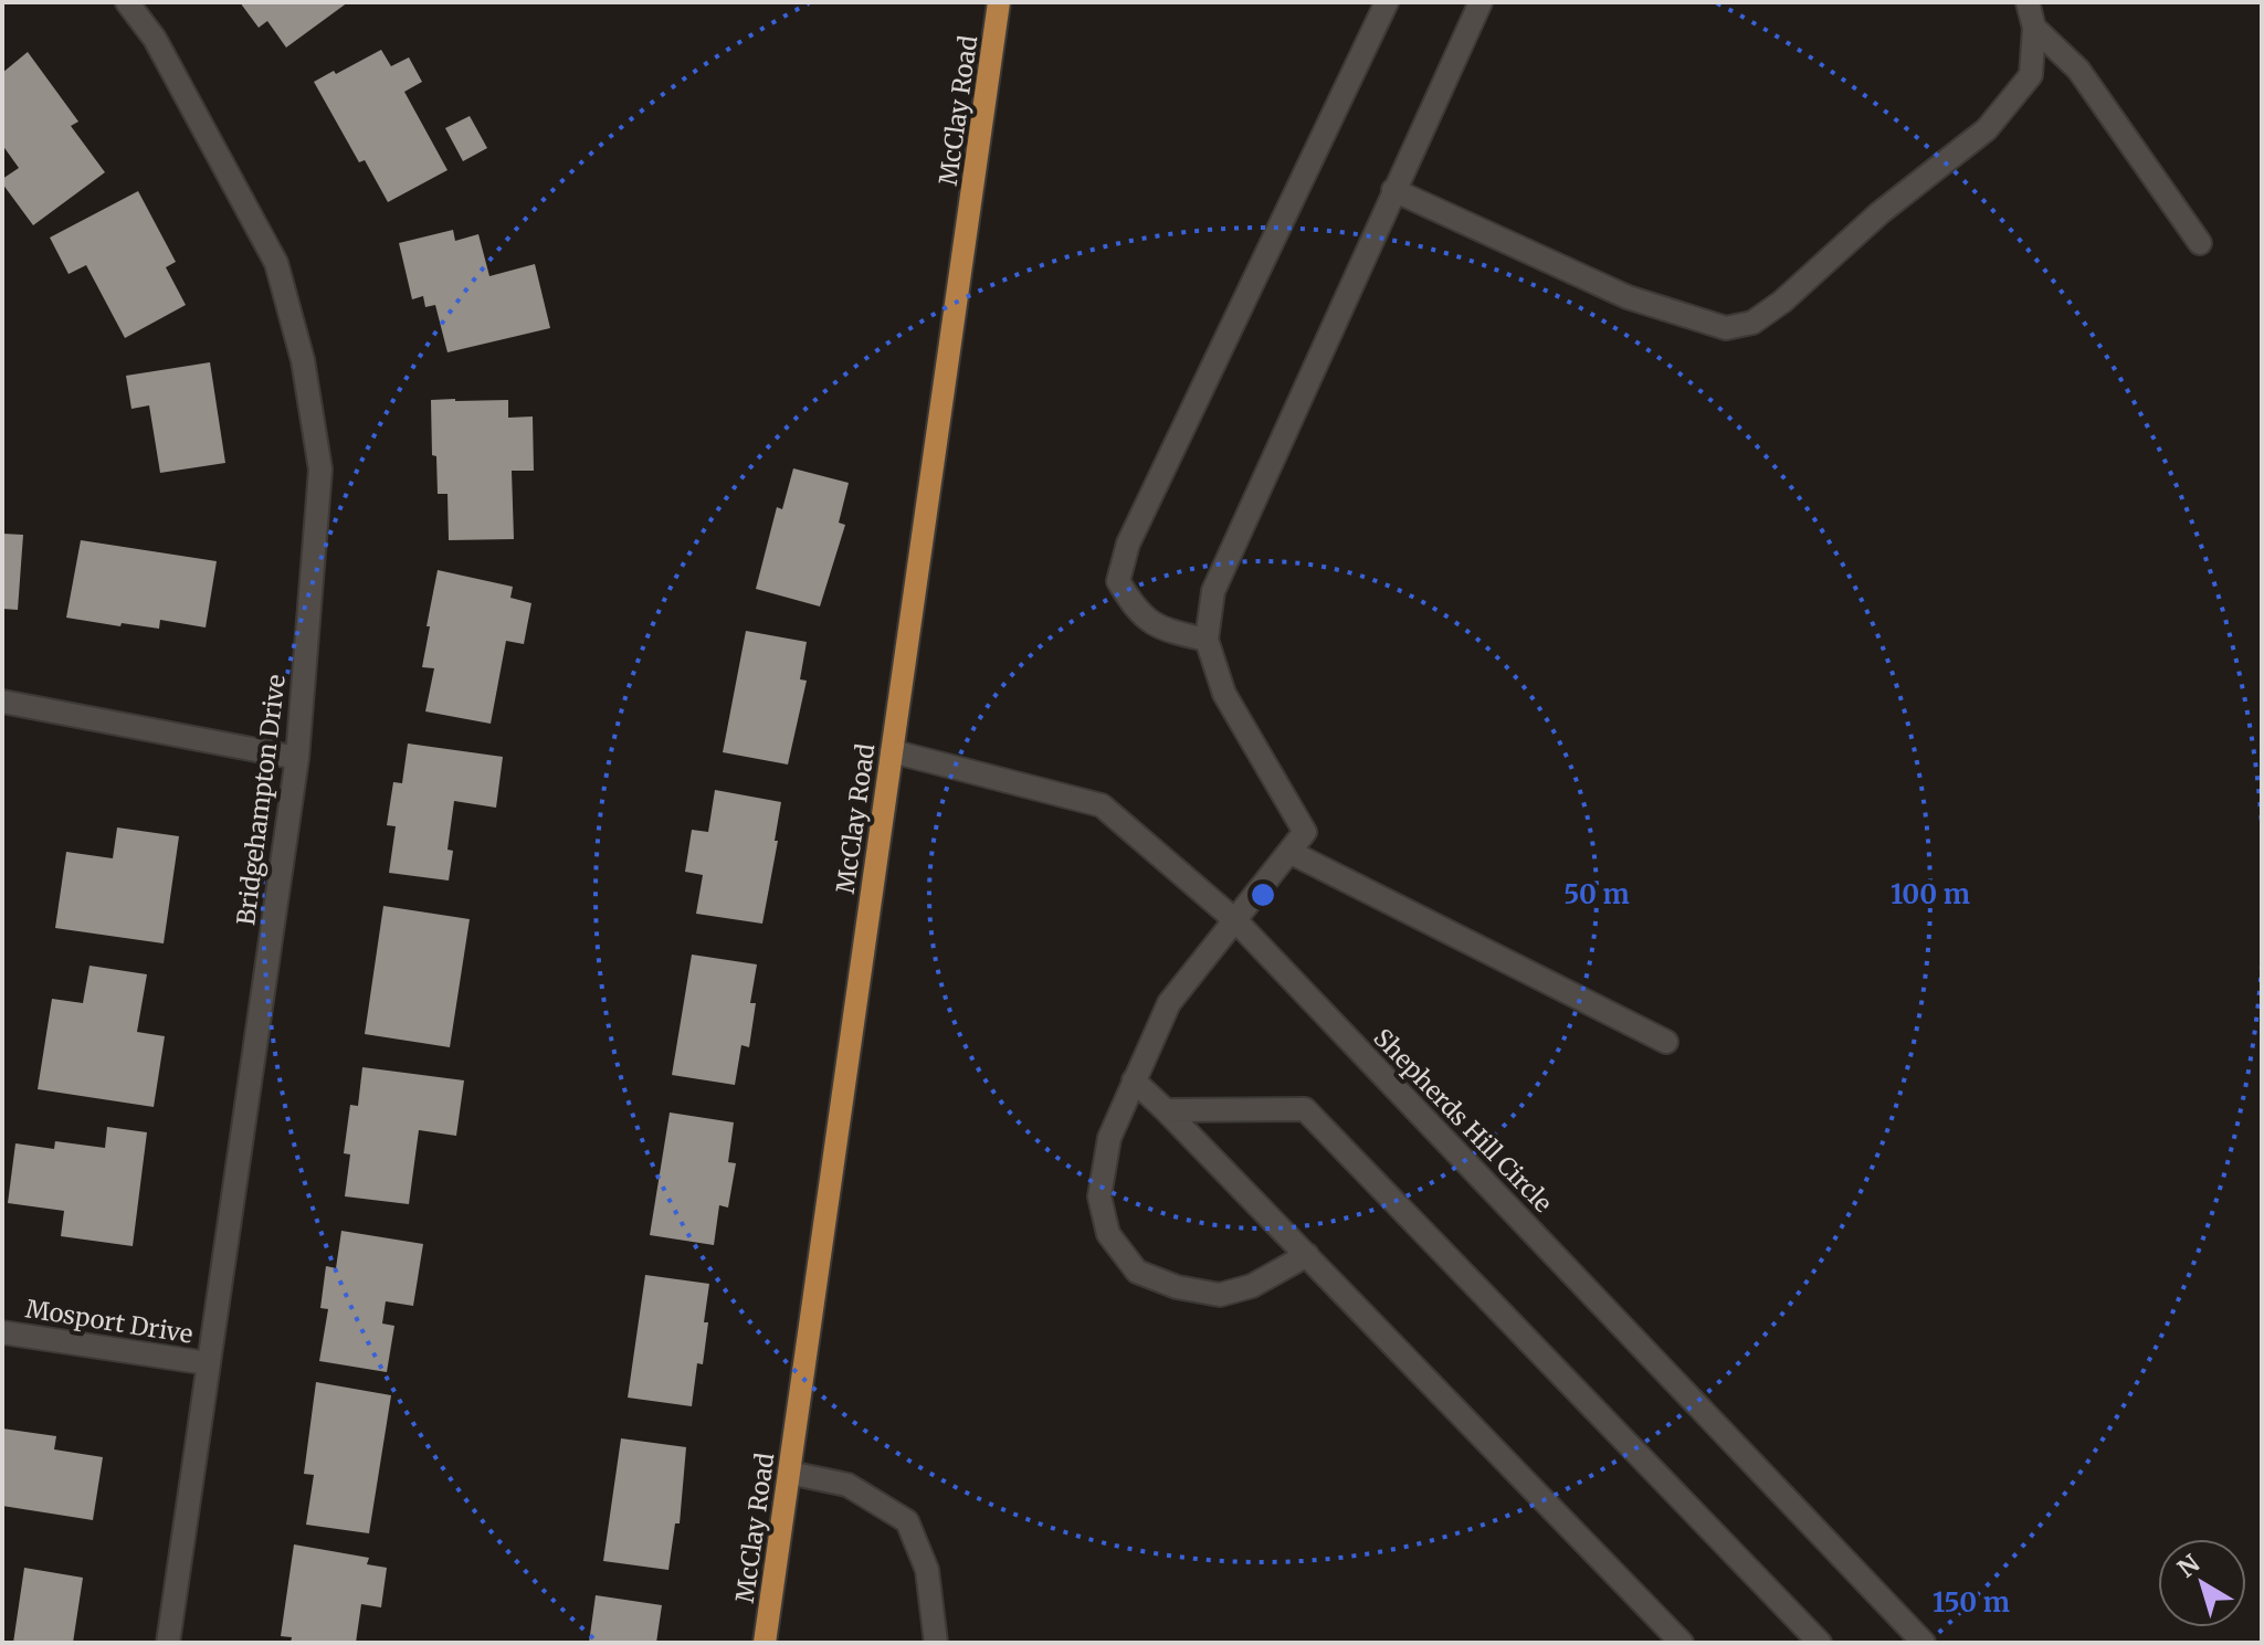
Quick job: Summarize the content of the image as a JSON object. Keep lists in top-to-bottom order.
{
  "streets": {
    "main road": ["McClay Road"],
    "street": ["Bridgehampton Drive", "Shepherds Hill Circle", "Mosport Drive"]
  },
  "crossings": [
    ["McClay Road", "Shepherds Hill Circle"],
    ["Bridgehampton Drive", "Mosport Drive"]
  ],
  "north": "top left",
  "rings": ["50 m", "100 m", "150 m"]
}
